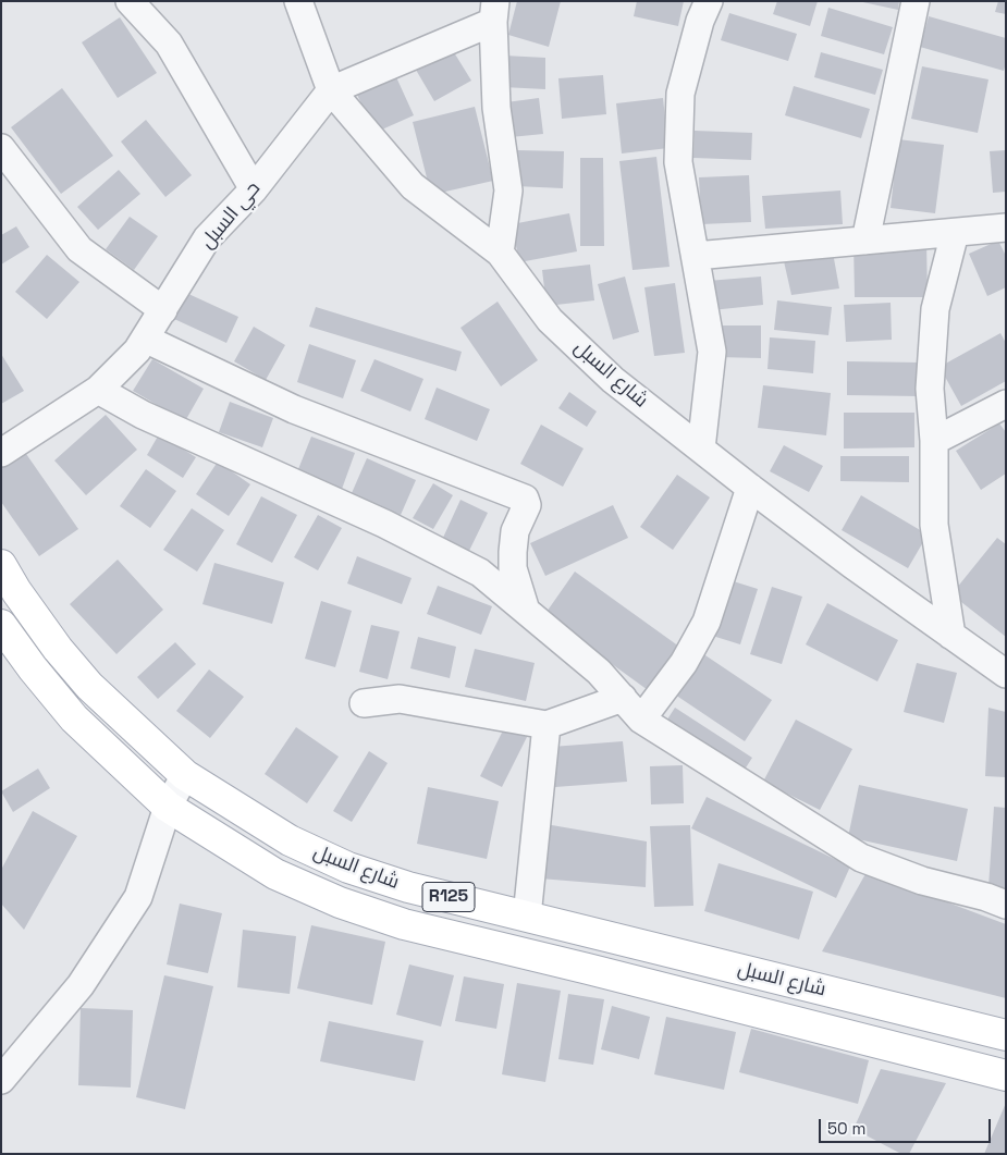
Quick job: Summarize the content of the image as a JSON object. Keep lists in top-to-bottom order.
{
  "streets": {
    "main road": ["شارع السبل", "R125"],
    "street": ["حي السبل"]
  },
  "crossings": [
    ["حي السبل", "شارع السبل"]
  ],
  "scale_bar": "50 m"
}
